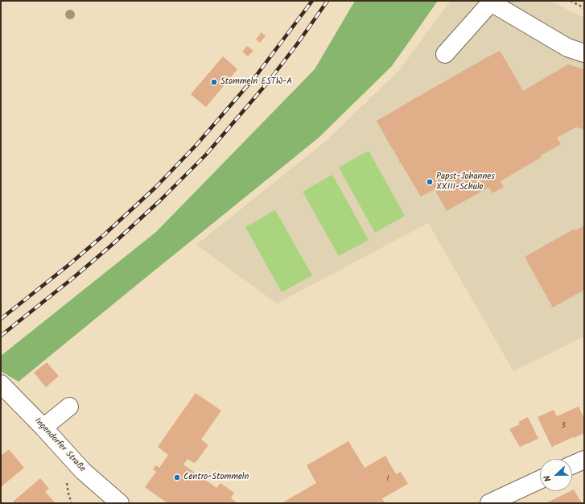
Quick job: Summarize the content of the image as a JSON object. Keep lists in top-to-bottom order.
{
  "streets": {
    "street": ["Ingendorfer Straße"]
  },
  "places": ["Stommeln ESTW-A", "Papst-Johannes XXIII-Schule", "Centro-Stommeln"],
  "house_numbers": ["3", "1"],
  "north": "left"
}
